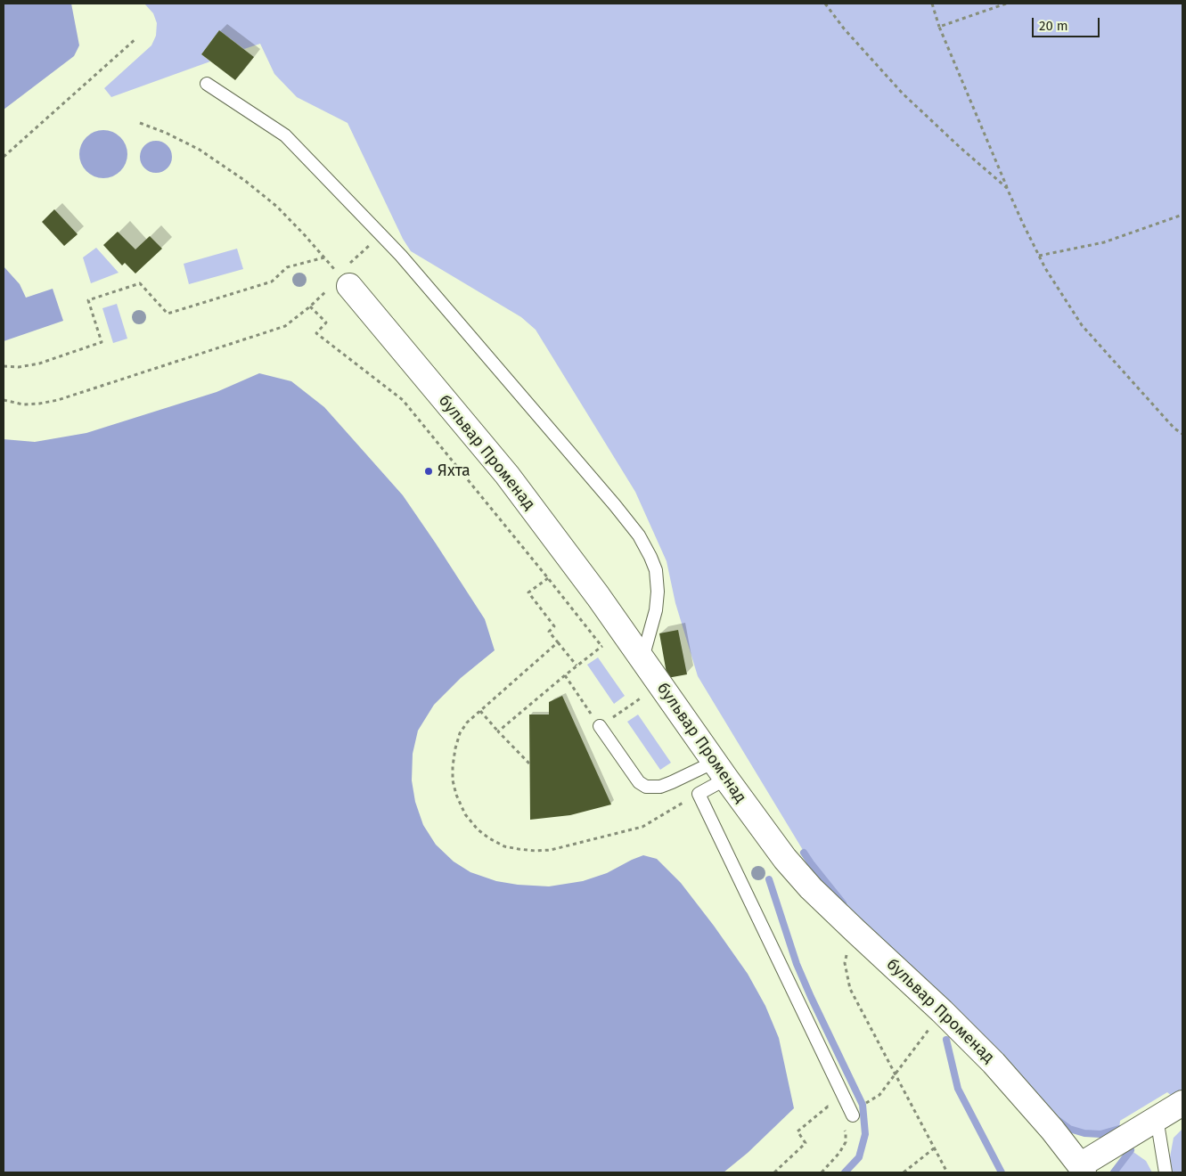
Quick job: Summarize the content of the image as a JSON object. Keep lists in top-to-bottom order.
{
  "streets": {
    "street": ["бульвар Променад"]
  },
  "places": ["Яхта"],
  "scale_bar": "20 m"
}
